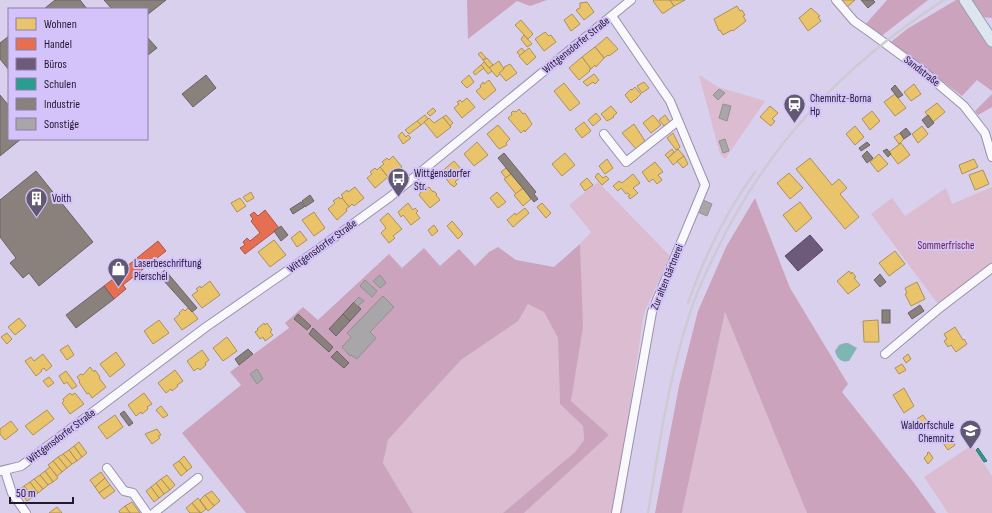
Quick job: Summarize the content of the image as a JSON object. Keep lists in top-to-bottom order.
{
  "streets": {
    "street": ["Wittgensdorfer Straße", "Sandstraße", "Zur alten Gärtnerei"]
  },
  "crossings": [
    ["Wittgensdorfer Straße", "Zur alten Gärtnerei"]
  ],
  "parks": ["Sommerfrische"],
  "places": {
    "station": ["Chemnitz-Borna Hp"],
    "bus stop": ["Wittgensdorfer Str."],
    "building": ["Voith"],
    "shop": ["Laserbeschriftung Pierschel"],
    "school or university": ["Waldorfschule Chemnitz"]
  },
  "legend": [
    "Wohnen",
    "Handel",
    "Büros",
    "Schulen",
    "Industrie",
    "Sonstige"
  ],
  "scale_bar": "50 m"
}
